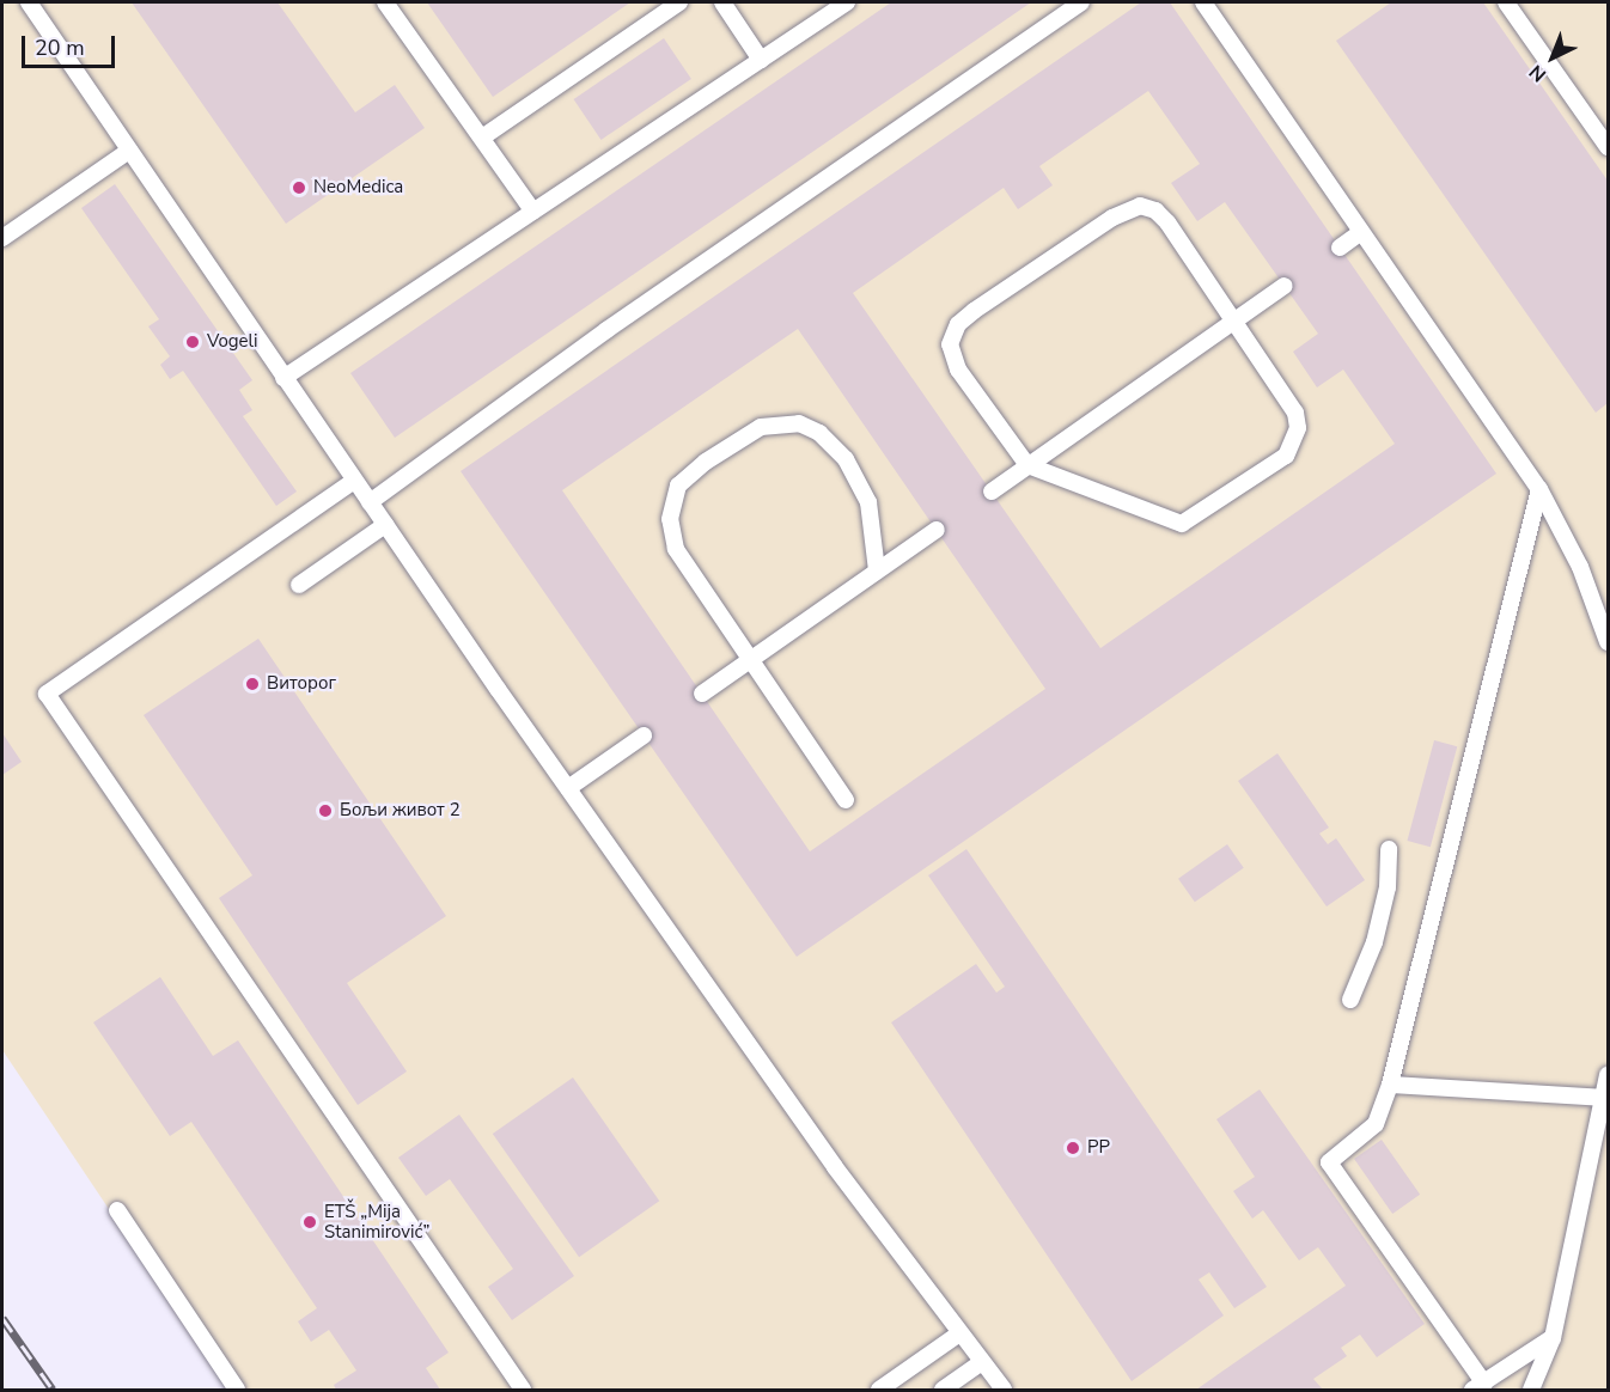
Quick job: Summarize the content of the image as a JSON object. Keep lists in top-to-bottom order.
{
  "places": [
    "NeoMedica",
    "Vogeli",
    "Виторог",
    "Бољи живот 2",
    "PP",
    "ETŠ „Mija Stanimirović”"
  ],
  "scale_bar": "20 m",
  "north": "bottom left"
}
